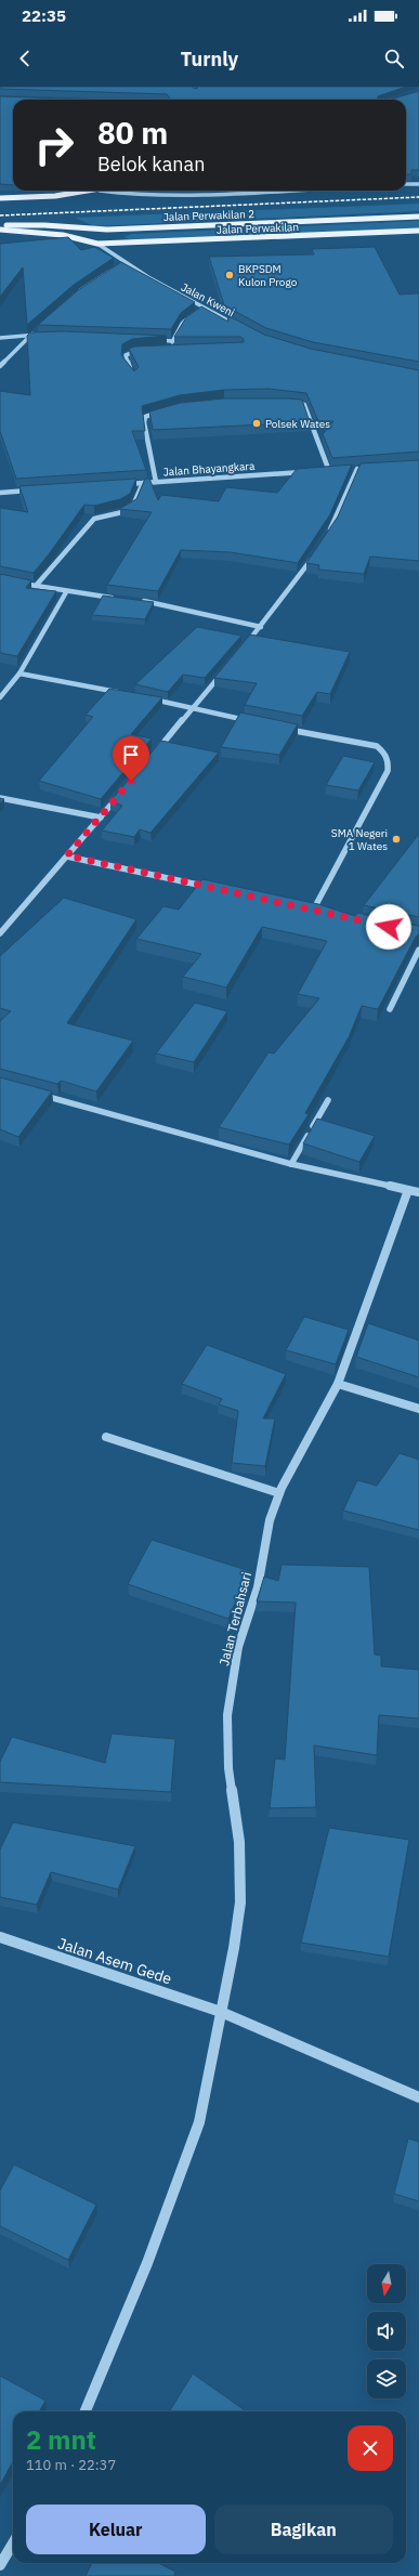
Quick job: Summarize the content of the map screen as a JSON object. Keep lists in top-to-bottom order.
{
  "streets": {
    "main road": ["Jalan Perwakilan 2", "Jalan Perwakilan"],
    "street": [
      "Jalan Kweni",
      "Jalan Bhayangkara",
      "Jalan Terbahsari",
      "Jalan Asem Gede"
    ]
  },
  "crossings": [
    ["Jalan Perwakilan", "Jalan Kweni"],
    ["Jalan Terbahsari", "Jalan Asem Gede"]
  ],
  "places": ["BKPSDM Kulon Progo", "Polsek Wates", "SMA Negeri 1 Wates"],
  "north": "bottom",
  "page": {
    "status": "22:35",
    "header": "Turnly",
    "turn": ["80 m", "Belok kanan"],
    "heading": ["2 mnt", "110 m · 22:37"],
    "buttons": ["Keluar", "Bagikan"]
  }
}
